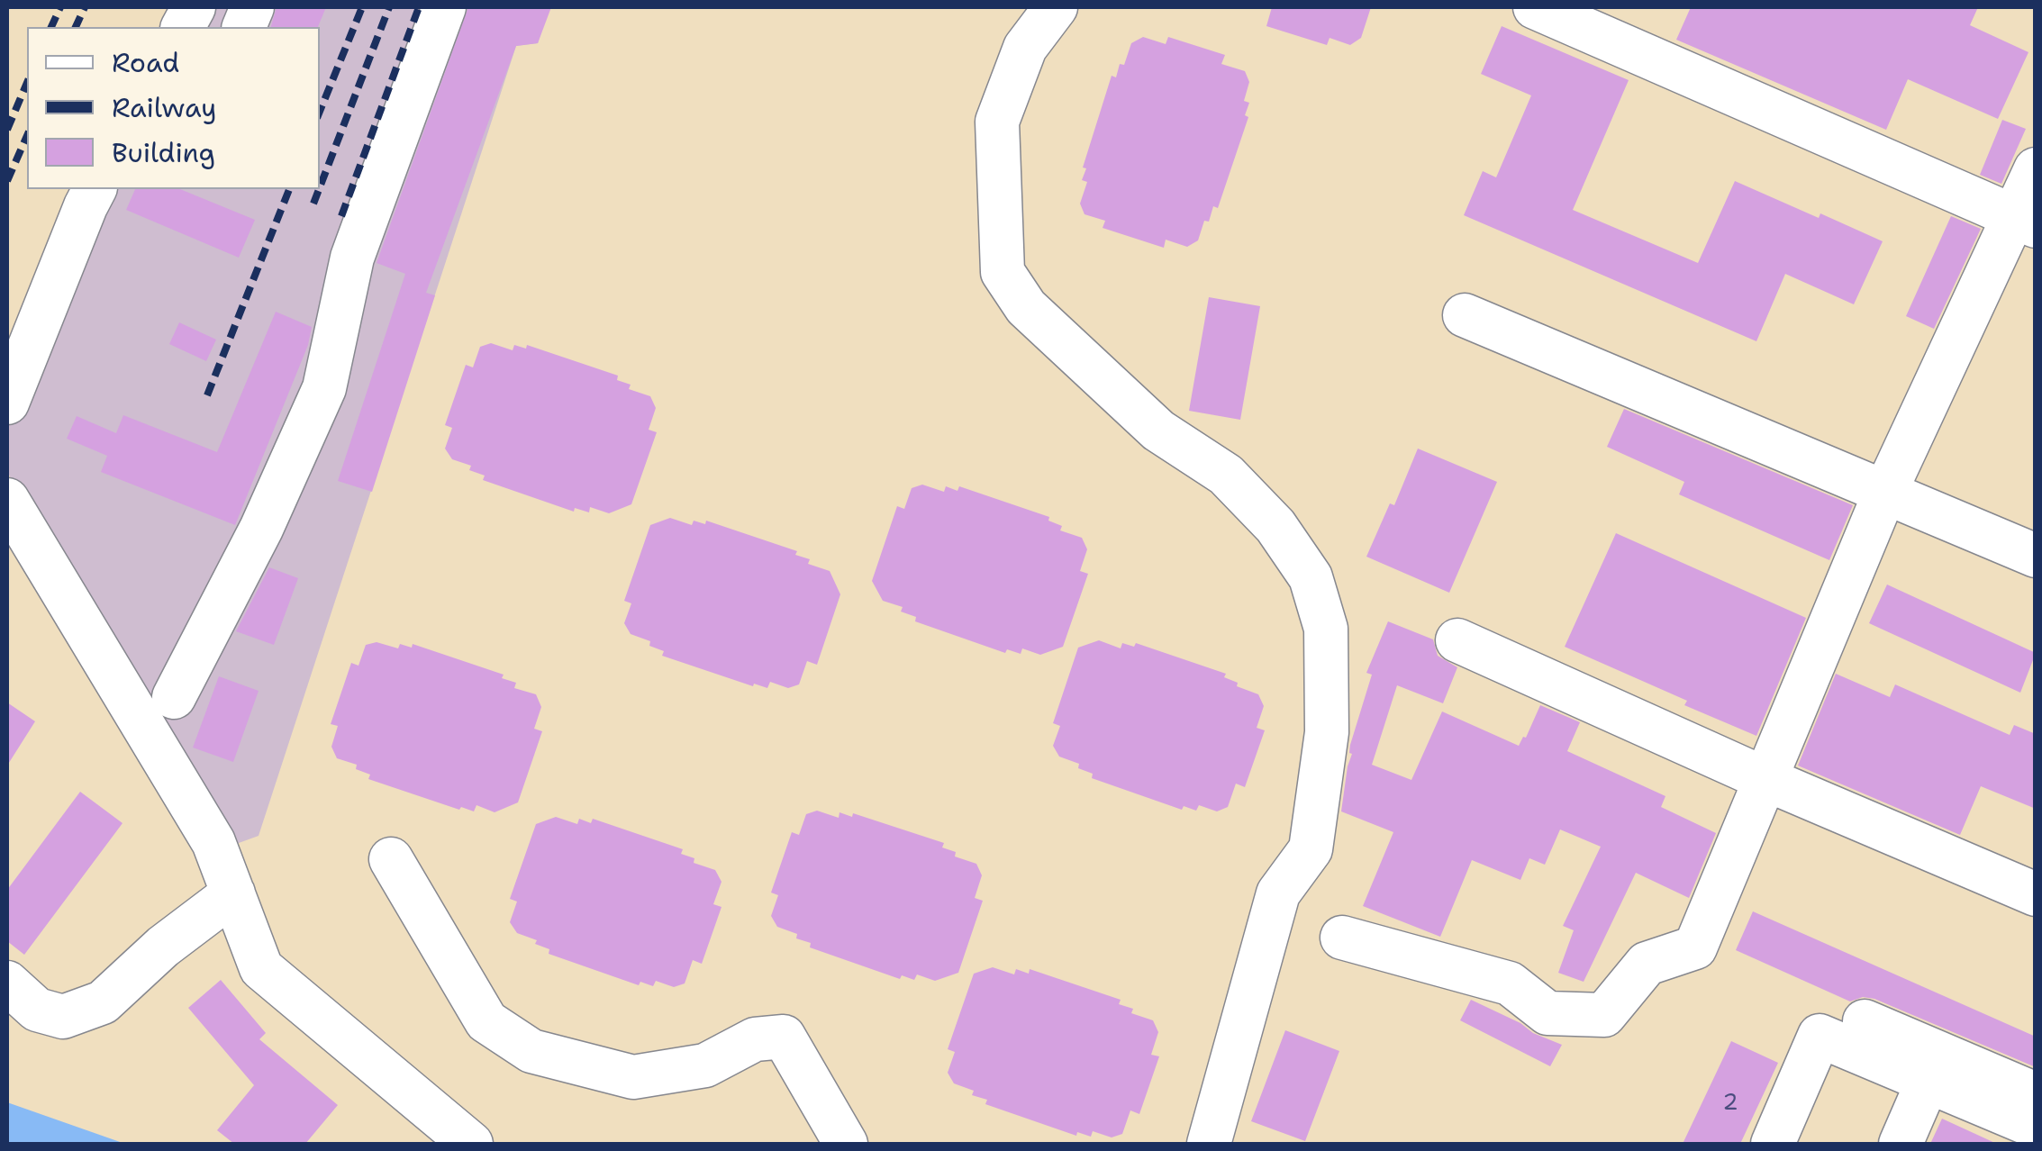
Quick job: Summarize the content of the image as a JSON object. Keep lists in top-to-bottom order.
{
  "house_numbers": ["2"],
  "legend": ["Road", "Railway", "Building"]
}
